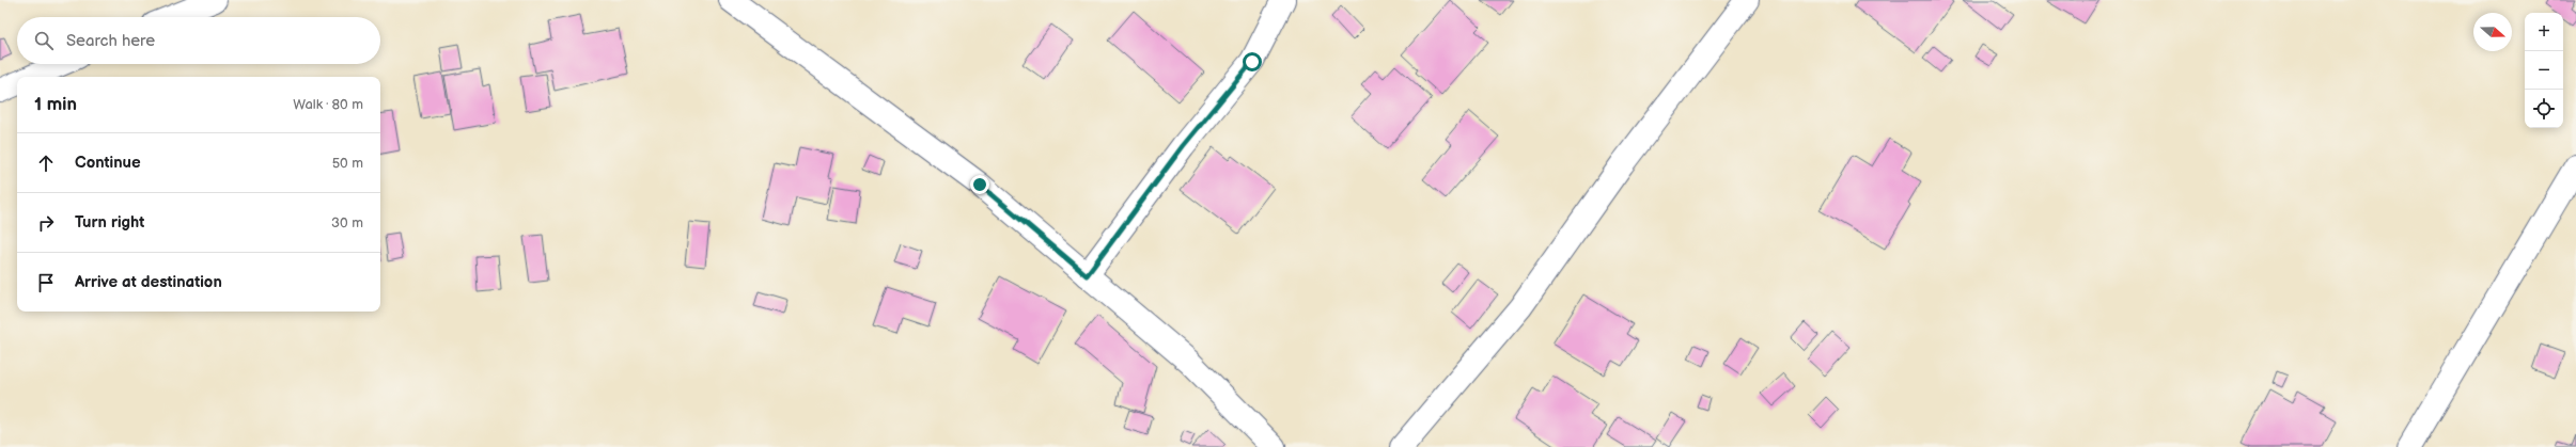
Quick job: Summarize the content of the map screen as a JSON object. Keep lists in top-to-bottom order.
{
  "north": "right",
  "page": {
    "map_buttons": ["+", "−"],
    "search": "Search here",
    "heading": ["1 min", "Walk · 80 m"],
    "list": [
      ["Continue", "50 m"],
      ["Turn right", "30 m"],
      "Arrive at destination"
    ]
  }
}
